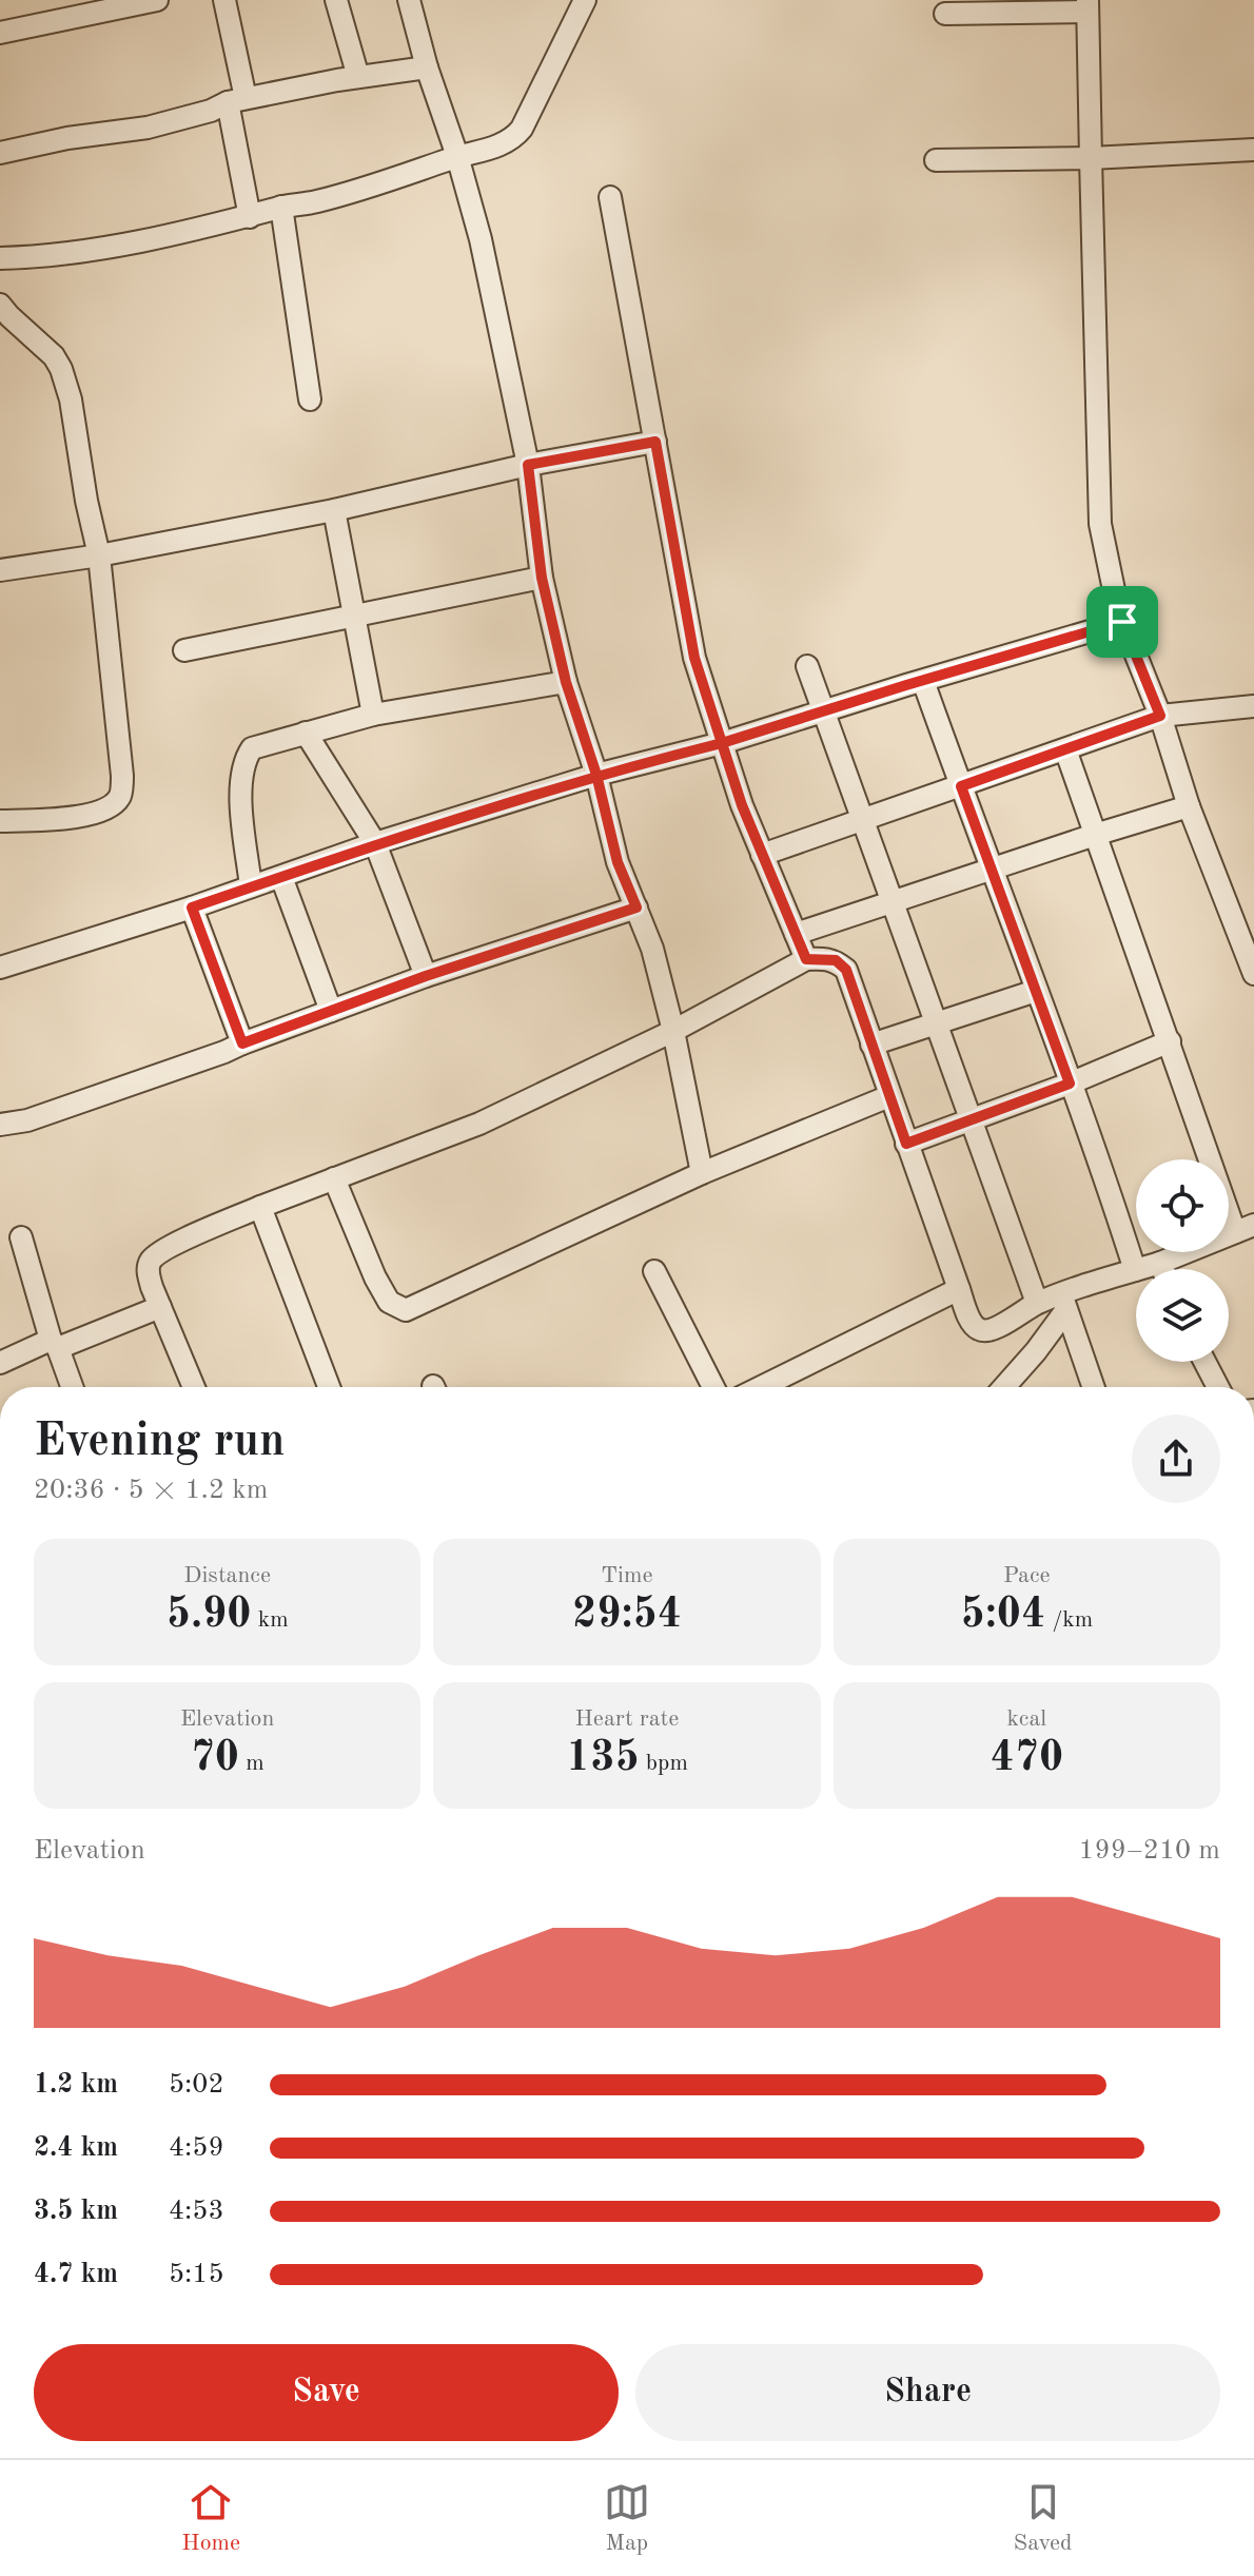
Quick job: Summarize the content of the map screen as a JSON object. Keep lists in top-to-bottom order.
{
  "page": {
    "heading": ["Evening run", "20:36 · 5 × 1.2 km"],
    "stats": [
      ["Distance", "5.90 km"],
      ["Time", "29:54"],
      ["Pace", "5:04 /km"],
      ["Elevation", "70 m"],
      ["Heart rate", "135 bpm"],
      ["kcal", "470"]
    ],
    "chart": ["Elevation", "199–210 m"],
    "list": [
      {
        "name": "1.2 km",
        "note": "5:02"
      },
      {
        "name": "2.4 km",
        "note": "4:59"
      },
      {
        "name": "3.5 km",
        "note": "4:53"
      },
      {
        "name": "4.7 km",
        "note": "5:15"
      }
    ],
    "buttons": ["Save", "Share"],
    "tabs": ["Home", "Map", "Saved"]
  }
}
